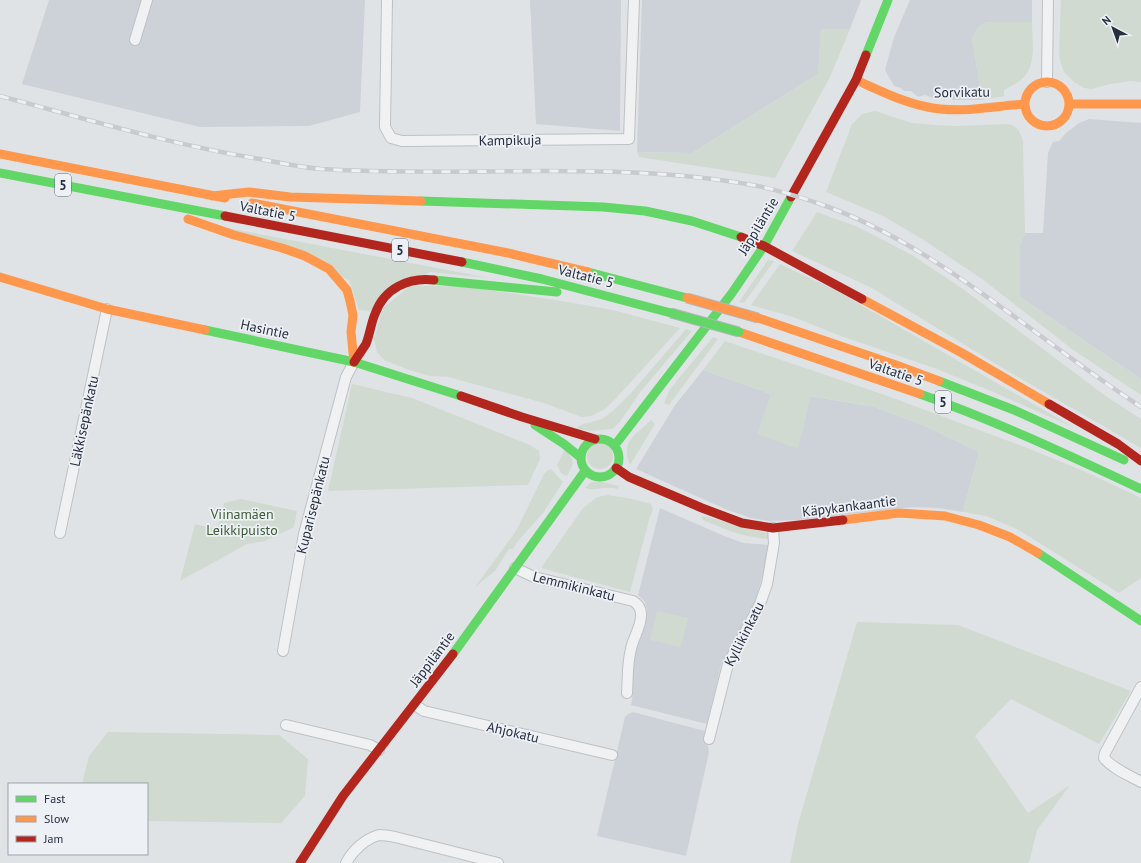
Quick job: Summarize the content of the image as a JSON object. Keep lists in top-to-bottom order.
{
  "streets": {
    "main road": [
      "Sorvikatu",
      "5",
      "Valtatie 5",
      "Jäppiläntie",
      "Hasintie",
      "Käpykankaantie"
    ],
    "street": [
      "Kampikuja",
      "Läkkisepänkatu",
      "Kuparisepänkatu",
      "Lemmikinkatu",
      "Kyllikinkatu",
      "Ahjokatu"
    ]
  },
  "crossings": [
    ["Sorvikatu", "Jäppiläntie"],
    ["Jäppiläntie", "Hasintie"],
    ["Jäppiläntie", "Käpykankaantie"],
    ["Jäppiläntie", "Lemmikinkatu"],
    ["Jäppiläntie", "Ahjokatu"],
    ["Hasintie", "Läkkisepänkatu"],
    ["Hasintie", "Kuparisepänkatu"],
    ["Hasintie", "Käpykankaantie"],
    ["Käpykankaantie", "Kyllikinkatu"]
  ],
  "parks": ["Viinamäen Leikkipuisto"],
  "legend": ["Fast", "Slow", "Jam"],
  "north": "top left"
}
